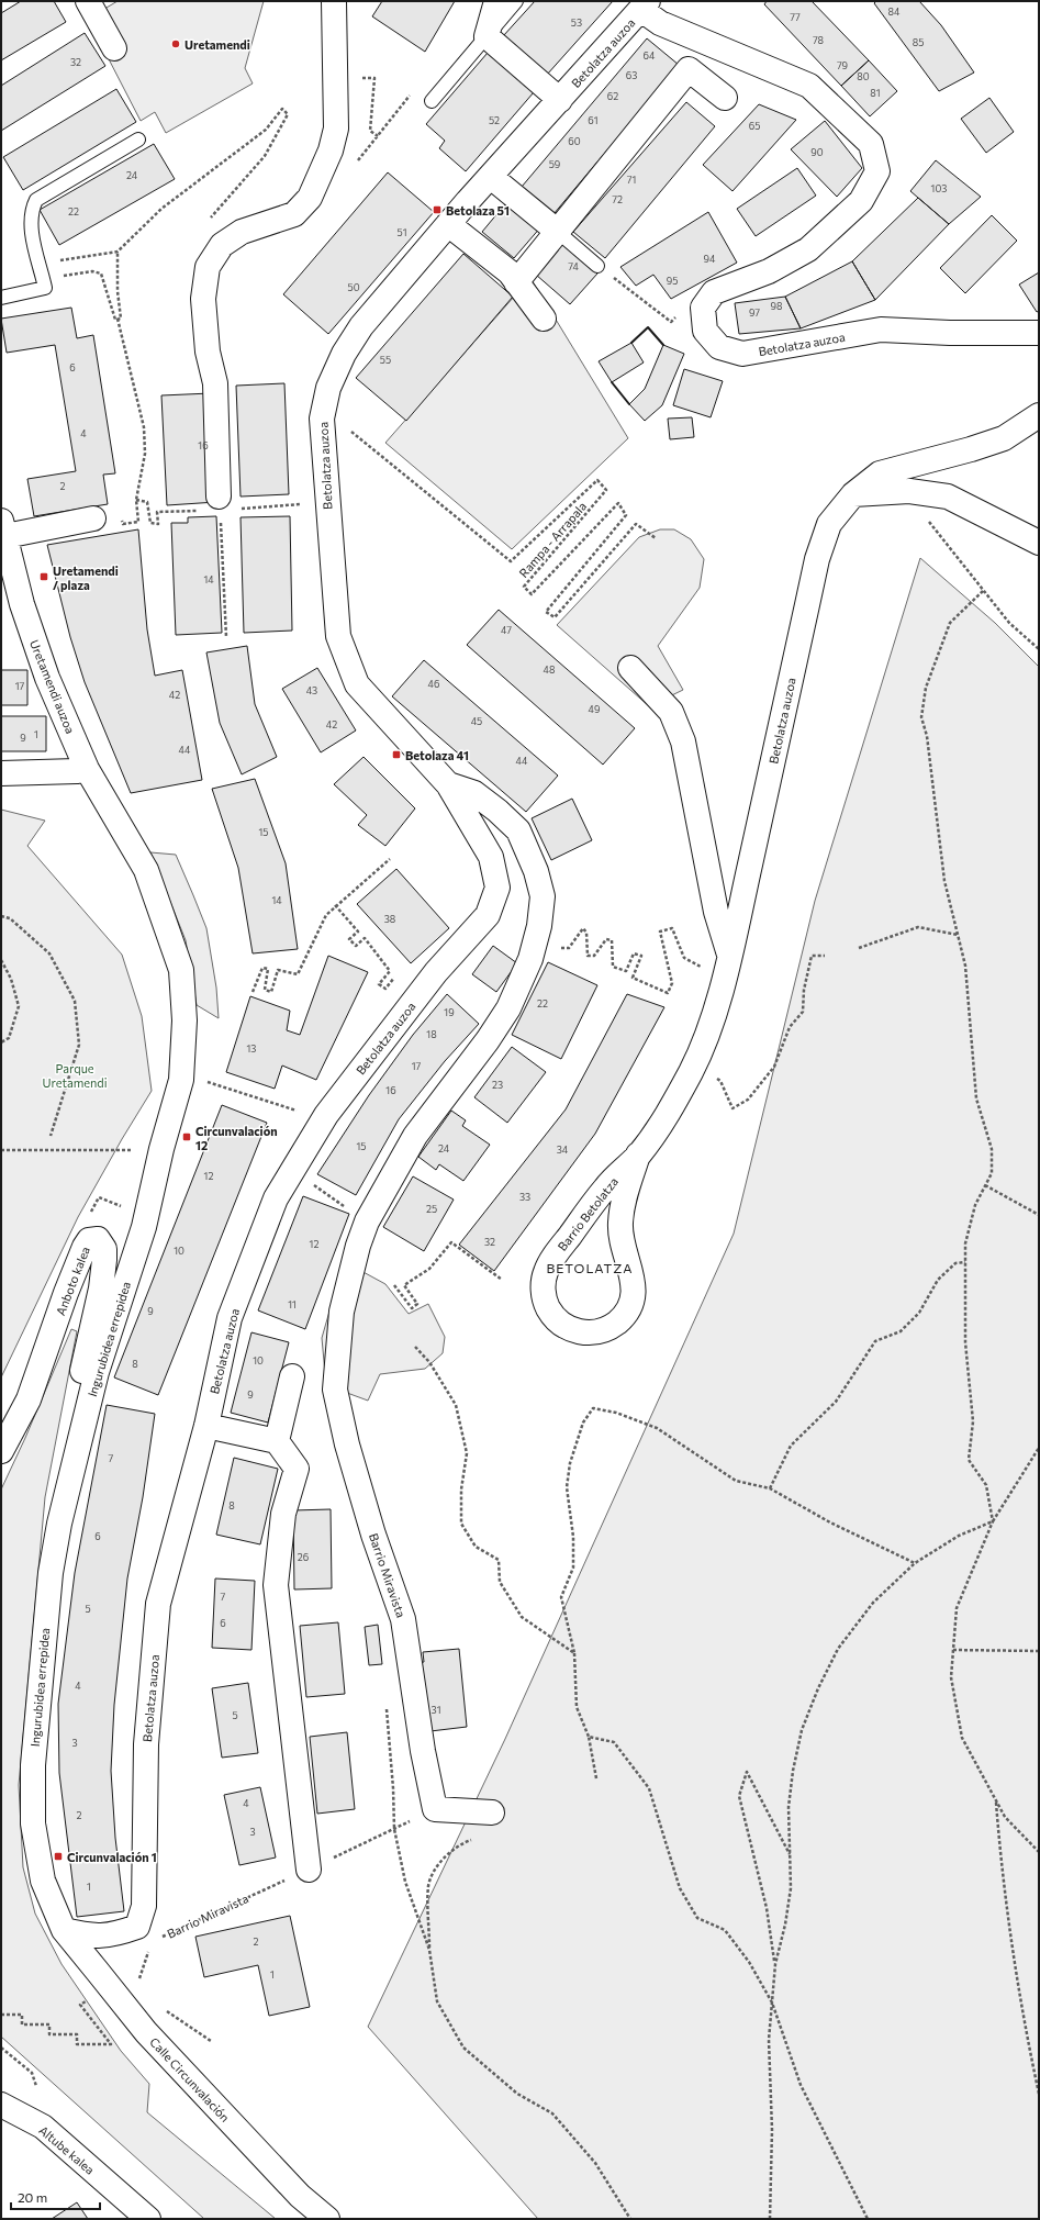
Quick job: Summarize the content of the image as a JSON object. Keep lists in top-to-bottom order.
{
  "streets": {
    "street": [
      "Betolatza auzoa",
      "Uretamendi auzoa",
      "Barrio Betolatza",
      "Anboto kalea",
      "Ingurubidea errepidea",
      "Barrio Miravista",
      "Calle Circunvalación",
      "Altube kalea"
    ],
    "path": ["Rampa - Arrapala"]
  },
  "crossings": [
    ["Betolatza auzoa", "Barrio Betolatza"],
    ["Betolatza auzoa", "Ingurubidea errepidea"],
    ["Betolatza auzoa", "Barrio Miravista"],
    ["Betolatza auzoa", "Calle Circunvalación"],
    ["Uretamendi auzoa", "Ingurubidea errepidea"],
    ["Anboto kalea", "Ingurubidea errepidea"],
    ["Ingurubidea errepidea", "Calle Circunvalación"]
  ],
  "districts": ["BETOLATZA"],
  "parks": ["Parque Uretamendi"],
  "places": {
    "other": ["Uretamendi"],
    "transit": [
      "Betolaza 51",
      "Uretamendi / plaza",
      "Betolaza 41",
      "Circunvalación 12",
      "Circunvalación 1"
    ]
  },
  "house_numbers": [
    "84",
    "77",
    "53",
    "78",
    "85",
    "64",
    "32",
    "79",
    "63",
    "80",
    "81",
    "62",
    "52",
    "61",
    "65",
    "60",
    "90",
    "59",
    "24",
    "71",
    "103",
    "72",
    "22",
    "51",
    "94",
    "74",
    "95",
    "50",
    "98",
    "97",
    "55",
    "6",
    "4",
    "16",
    "2",
    "14",
    "47",
    "48",
    "46",
    "17",
    "43",
    "42",
    "49",
    "45",
    "42",
    "1",
    "9",
    "44",
    "44",
    "15",
    "14",
    "38",
    "22",
    "19",
    "18",
    "13",
    "17",
    "23",
    "16",
    "15",
    "24",
    "34",
    "12",
    "33",
    "25",
    "32",
    "12",
    "10",
    "11",
    "9",
    "10",
    "8",
    "9",
    "7",
    "8",
    "6",
    "26",
    "7",
    "5",
    "6",
    "4",
    "31",
    "5",
    "3",
    "4",
    "2",
    "3",
    "1",
    "2",
    "1"
  ],
  "scale_bar": "20 m"
}
